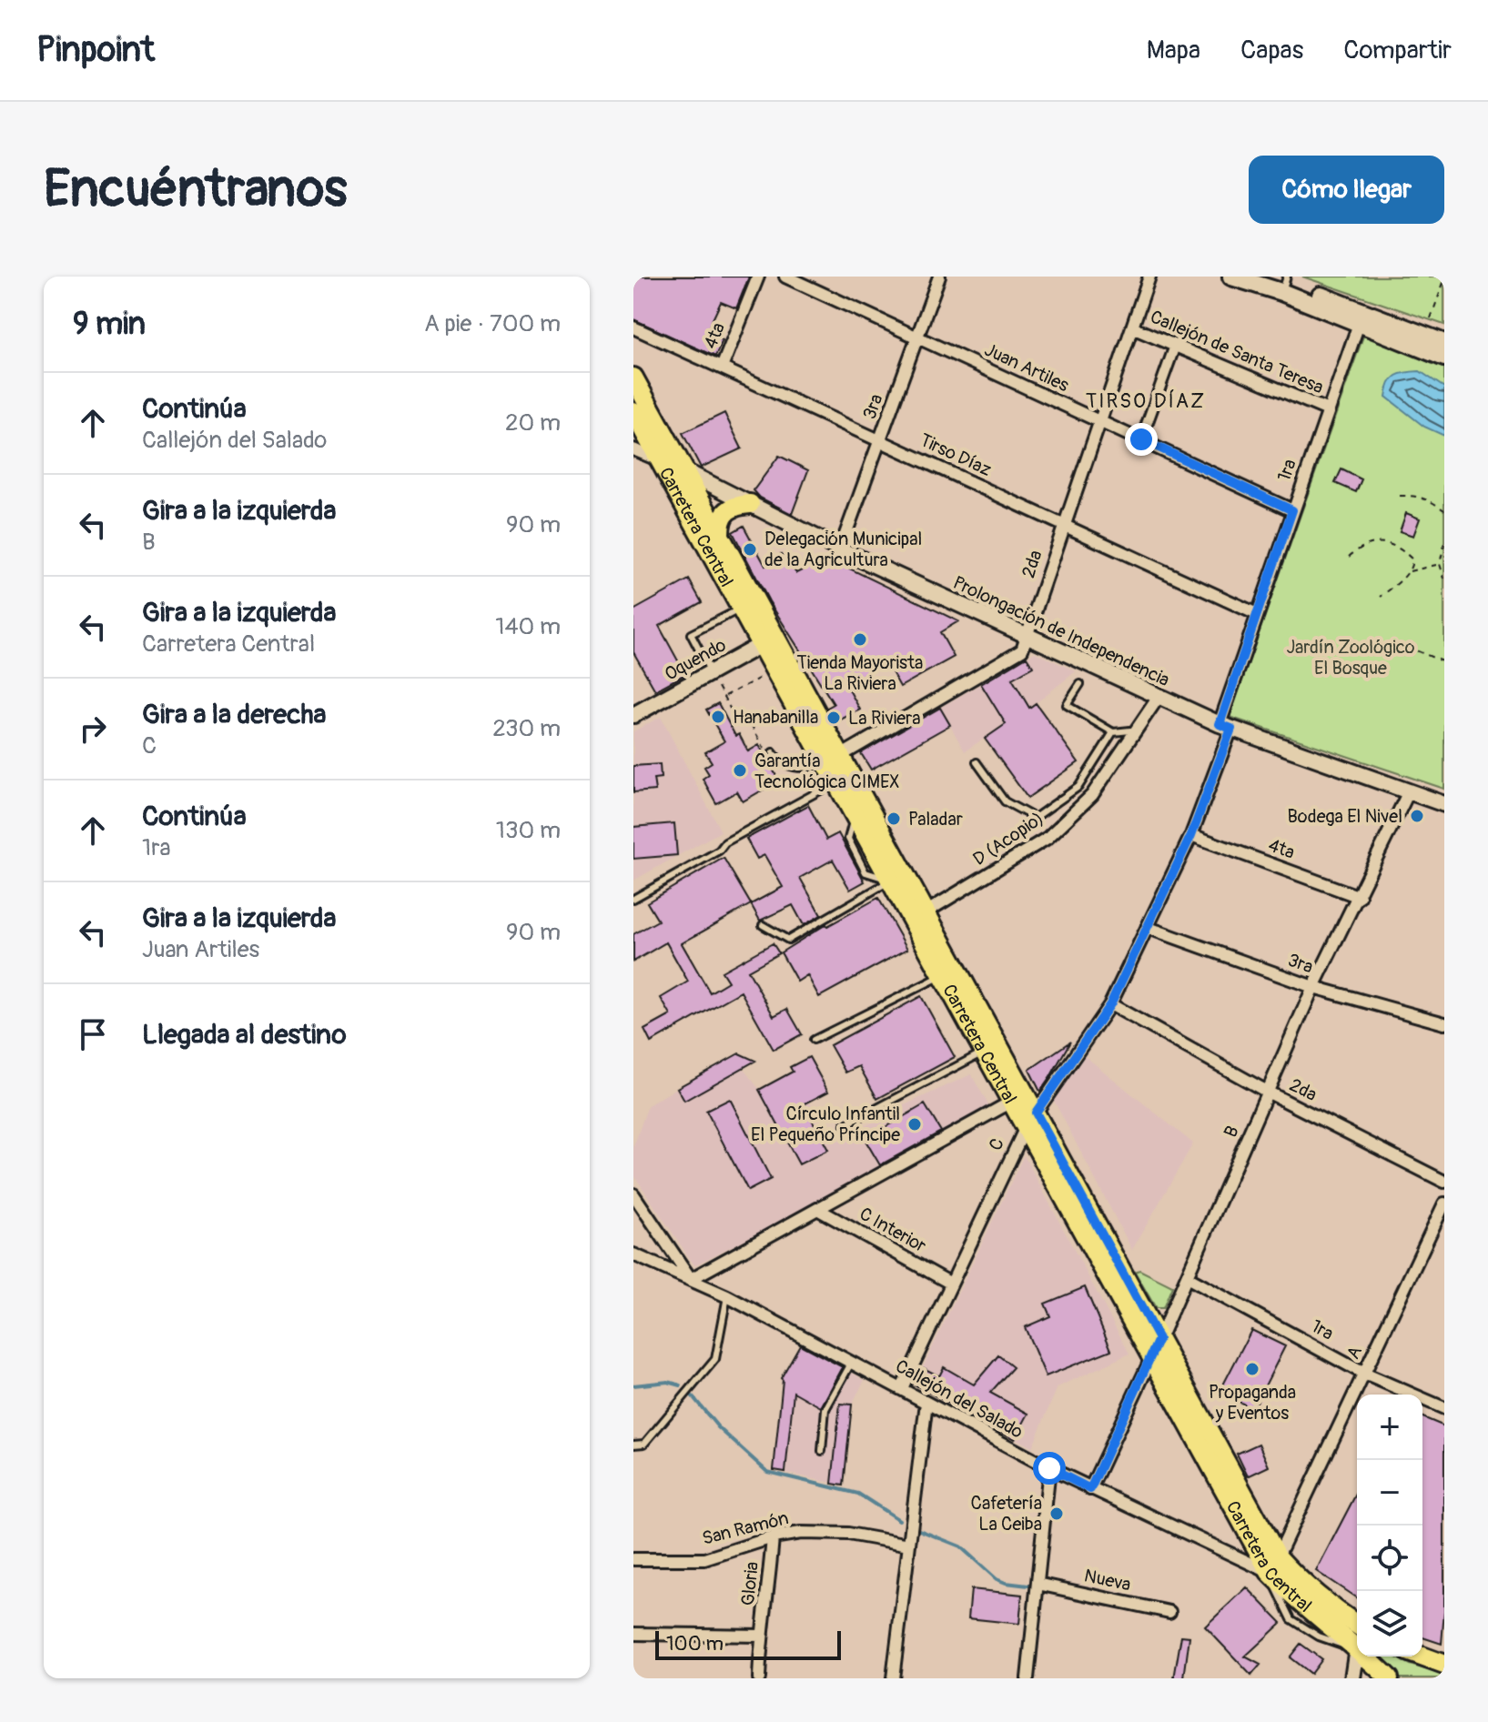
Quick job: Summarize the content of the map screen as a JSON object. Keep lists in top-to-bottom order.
{
  "streets": {
    "main road": ["Carretera Central"],
    "street": [
      "4ta",
      "Callejón de Santa Teresa",
      "Juan Artiles",
      "3ra",
      "Tirso Díaz",
      "1ra",
      "2da",
      "Prolongación de Independencia",
      "Oquendo",
      "D (Acopio)",
      "B",
      "C",
      "C Interior",
      "A",
      "Callejón del Salado",
      "San Ramón",
      "Nueva",
      "Gloria"
    ]
  },
  "crossings": [
    ["4ta", "Tirso Díaz"],
    ["4ta", "B"],
    ["4ta", "C"],
    ["Callejón de Santa Teresa", "1ra"],
    ["Callejón de Santa Teresa", "2da"],
    ["Juan Artiles", "3ra"],
    ["Juan Artiles", "1ra"],
    ["Juan Artiles", "2da"],
    ["3ra", "Tirso Díaz"],
    ["3ra", "Prolongación de Independencia"],
    ["3ra", "B"],
    ["3ra", "C"],
    ["Tirso Díaz", "1ra"],
    ["Tirso Díaz", "2da"],
    ["1ra", "Prolongación de Independencia"],
    ["1ra", "B"],
    ["1ra", "C"],
    ["1ra", "A"],
    ["Carretera Central", "2da"],
    ["Carretera Central", "Prolongación de Independencia"],
    ["Carretera Central", "Oquendo"],
    ["Carretera Central", "D (Acopio)"],
    ["Carretera Central", "B"],
    ["Carretera Central", "C"],
    ["Carretera Central", "A"],
    ["Carretera Central", "Callejón del Salado"],
    ["2da", "Prolongación de Independencia"],
    ["2da", "B"],
    ["2da", "C"],
    ["Prolongación de Independencia", "D (Acopio)"],
    ["Prolongación de Independencia", "B"],
    ["Prolongación de Independencia", "C"],
    ["B", "Callejón del Salado"],
    ["C", "C Interior"],
    ["C", "Callejón del Salado"],
    ["A", "Callejón del Salado"],
    ["San Ramón", "Gloria"]
  ],
  "districts": ["TIRSO DÍAZ"],
  "parks": ["Jardín Zoológico El Bosque"],
  "places": [
    "Delegación Municipal de la Agricultura",
    "Tienda Mayorista La Riviera",
    "Hanabanilla",
    "La Riviera",
    "Garantía Tecnológica CIMEX",
    "Bodega El Nivel",
    "Paladar",
    "Círculo Infantil El Pequeño Príncipe",
    "Propaganda y Eventos",
    "Cafetería La Ceiba"
  ],
  "scale_bar": "100 m",
  "page": {
    "header": "Pinpoint",
    "nav": ["Mapa", "Capas", "Compartir"],
    "buttons": "Cómo llegar",
    "title": "Encuéntranos",
    "heading": ["9 min", "A pie · 700 m"],
    "list": [
      ["Continúa", "Callejón del Salado", "20 m"],
      ["Gira a la izquierda", "B", "90 m"],
      ["Gira a la izquierda", "Carretera Central", "140 m"],
      ["Gira a la derecha", "C", "230 m"],
      ["Continúa", "1ra", "130 m"],
      ["Gira a la izquierda", "Juan Artiles", "90 m"],
      "Llegada al destino"
    ],
    "map_buttons": ["+", "−"],
    "scale": "100 m"
  }
}
